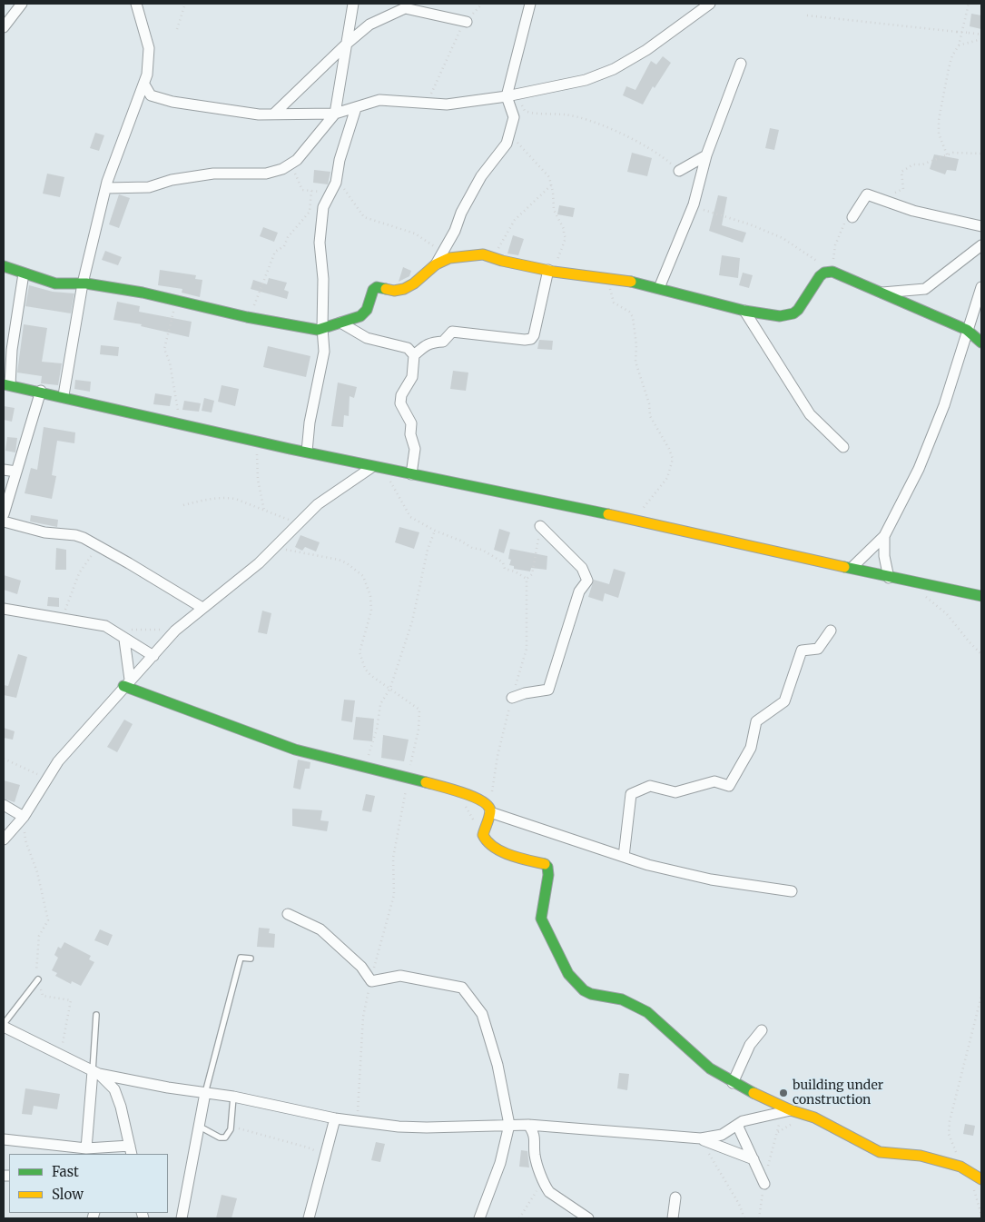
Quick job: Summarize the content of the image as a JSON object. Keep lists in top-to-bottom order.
{
  "places": ["building under construction"],
  "legend": ["Fast", "Slow"]
}
